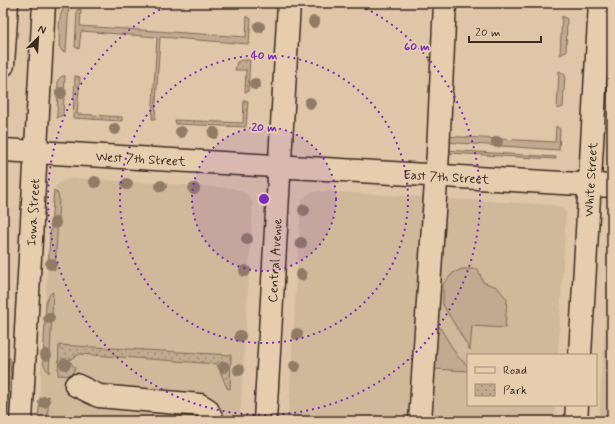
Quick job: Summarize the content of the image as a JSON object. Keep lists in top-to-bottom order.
{
  "streets": {
    "street": [
      "West 7th Street",
      "East 7th Street",
      "White Street",
      "Iowa Street",
      "Central Avenue"
    ]
  },
  "crossings": [
    ["West 7th Street", "East 7th Street"],
    ["West 7th Street", "Iowa Street"],
    ["West 7th Street", "Central Avenue"],
    ["East 7th Street", "White Street"],
    ["East 7th Street", "Central Avenue"]
  ],
  "legend": ["Road", "Park"],
  "scale_bar": "20 m",
  "north": "top right",
  "rings": ["60 m", "40 m", "20 m"]
}
